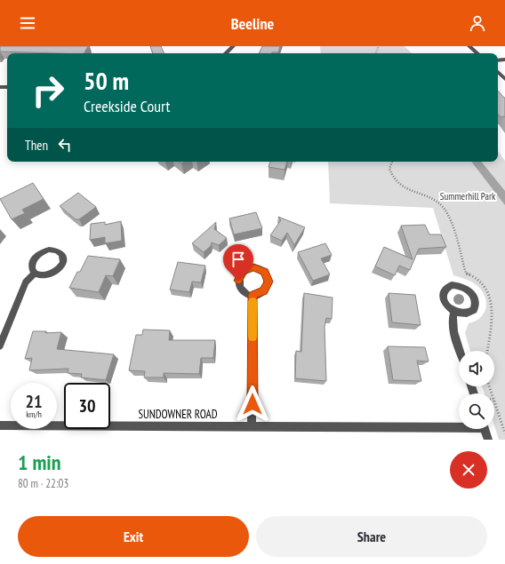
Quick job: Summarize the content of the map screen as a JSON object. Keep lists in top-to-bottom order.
{
  "streets": {
    "street": ["SUNDOWNER ROAD"]
  },
  "parks": ["Summerhill Park"],
  "page": {
    "header": "Beeline",
    "turn": ["50 m", "Creekside Court"],
    "then": "Then",
    "speed": "21 km/h",
    "limit": "30",
    "heading": ["1 min", "80 m · 22:03"],
    "buttons": ["Exit", "Share"]
  }
}
